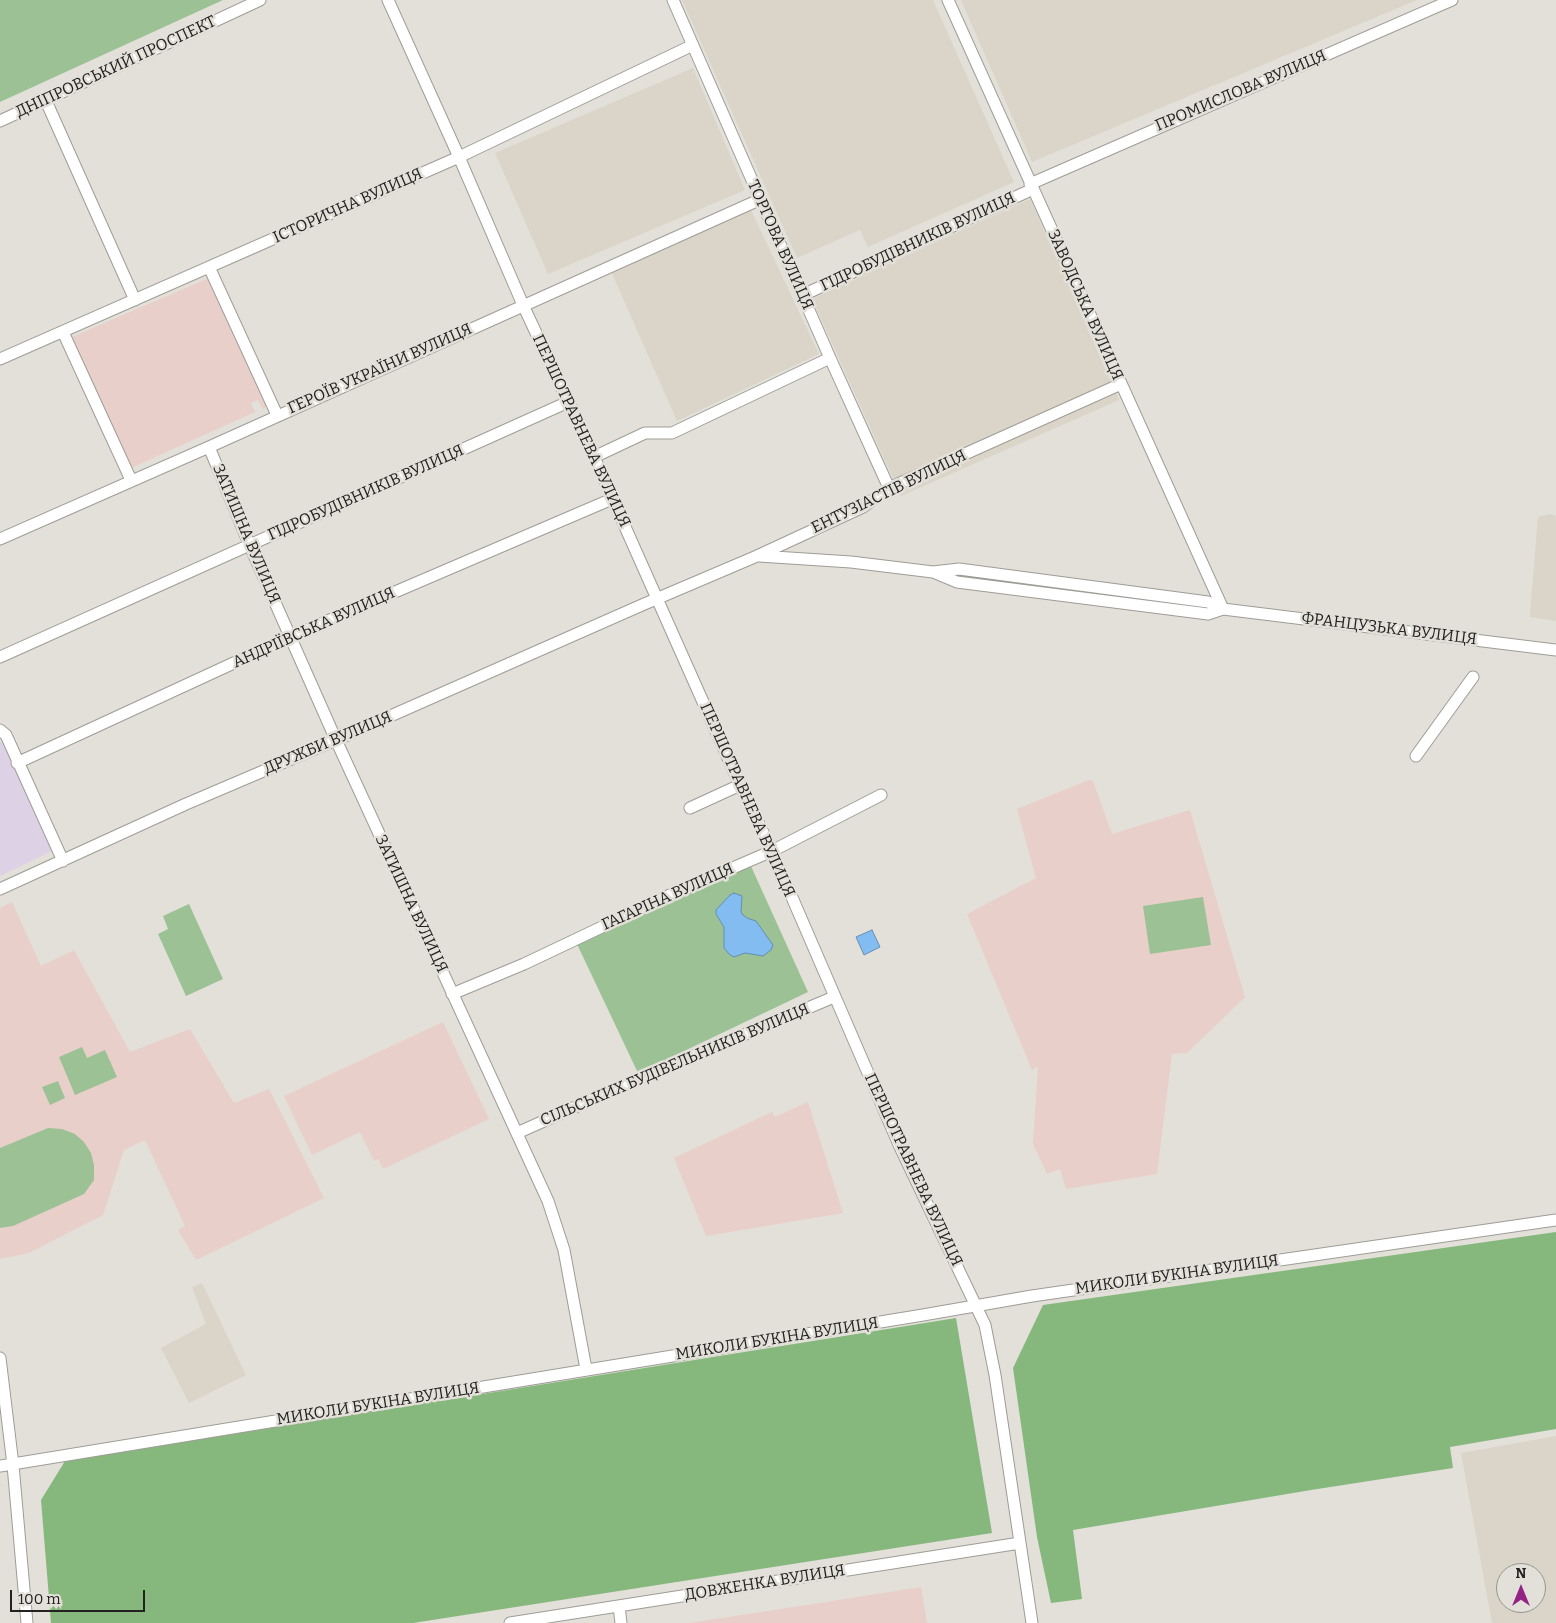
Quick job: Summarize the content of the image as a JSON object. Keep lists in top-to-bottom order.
{
  "streets": {
    "street": [
      "ДНІПРОВСЬКИЙ ПРОСПЕКТ",
      "ПРОМИСЛОВА ВУЛИЦЯ",
      "ІСТОРИЧНА ВУЛИЦЯ",
      "ГІДРОБУДІВНИКІВ ВУЛИЦЯ",
      "ТОРГОВА ВУЛИЦЯ",
      "ЗАВОДСЬКА ВУЛИЦЯ",
      "ГЕРОЇВ УКРАЇНИ ВУЛИЦЯ",
      "ПЕРШОТРАВНЕВА ВУЛИЦЯ",
      "ЕНТУЗІАСТІВ ВУЛИЦЯ",
      "ЗАТИШНА ВУЛИЦЯ",
      "АНДРІЇВСЬКА ВУЛИЦЯ",
      "ФРАНЦУЗЬКА ВУЛИЦЯ",
      "ДРУЖБИ ВУЛИЦЯ",
      "ГАГАРІНА ВУЛИЦЯ",
      "СІЛЬСЬКИХ БУДІВЕЛЬНИКІВ ВУЛИЦЯ",
      "МИКОЛИ БУКІНА ВУЛИЦЯ",
      "ДОВЖЕНКА ВУЛИЦЯ"
    ]
  },
  "crossings": [
    ["ПРОМИСЛОВА ВУЛИЦЯ", "ГІДРОБУДІВНИКІВ ВУЛИЦЯ"],
    ["ПРОМИСЛОВА ВУЛИЦЯ", "ЗАВОДСЬКА ВУЛИЦЯ"],
    ["ІСТОРИЧНА ВУЛИЦЯ", "ТОРГОВА ВУЛИЦЯ"],
    ["ІСТОРИЧНА ВУЛИЦЯ", "ПЕРШОТРАВНЕВА ВУЛИЦЯ"],
    ["ГІДРОБУДІВНИКІВ ВУЛИЦЯ", "ТОРГОВА ВУЛИЦЯ"],
    ["ГІДРОБУДІВНИКІВ ВУЛИЦЯ", "ЗАВОДСЬКА ВУЛИЦЯ"],
    ["ГІДРОБУДІВНИКІВ ВУЛИЦЯ", "ПЕРШОТРАВНЕВА ВУЛИЦЯ"],
    ["ГІДРОБУДІВНИКІВ ВУЛИЦЯ", "ЗАТИШНА ВУЛИЦЯ"],
    ["ТОРГОВА ВУЛИЦЯ", "ГЕРОЇВ УКРАЇНИ ВУЛИЦЯ"],
    ["ТОРГОВА ВУЛИЦЯ", "ЕНТУЗІАСТІВ ВУЛИЦЯ"],
    ["ЗАВОДСЬКА ВУЛИЦЯ", "ЕНТУЗІАСТІВ ВУЛИЦЯ"],
    ["ЗАВОДСЬКА ВУЛИЦЯ", "ФРАНЦУЗЬКА ВУЛИЦЯ"],
    ["ГЕРОЇВ УКРАЇНИ ВУЛИЦЯ", "ПЕРШОТРАВНЕВА ВУЛИЦЯ"],
    ["ГЕРОЇВ УКРАЇНИ ВУЛИЦЯ", "ЗАТИШНА ВУЛИЦЯ"],
    ["ПЕРШОТРАВНЕВА ВУЛИЦЯ", "ЕНТУЗІАСТІВ ВУЛИЦЯ"],
    ["ПЕРШОТРАВНЕВА ВУЛИЦЯ", "АНДРІЇВСЬКА ВУЛИЦЯ"],
    ["ПЕРШОТРАВНЕВА ВУЛИЦЯ", "ДРУЖБИ ВУЛИЦЯ"],
    ["ПЕРШОТРАВНЕВА ВУЛИЦЯ", "ГАГАРІНА ВУЛИЦЯ"],
    ["ПЕРШОТРАВНЕВА ВУЛИЦЯ", "СІЛЬСЬКИХ БУДІВЕЛЬНИКІВ ВУЛИЦЯ"],
    ["ПЕРШОТРАВНЕВА ВУЛИЦЯ", "МИКОЛИ БУКІНА ВУЛИЦЯ"],
    ["ПЕРШОТРАВНЕВА ВУЛИЦЯ", "ДОВЖЕНКА ВУЛИЦЯ"],
    ["ЕНТУЗІАСТІВ ВУЛИЦЯ", "ФРАНЦУЗЬКА ВУЛИЦЯ"],
    ["ЕНТУЗІАСТІВ ВУЛИЦЯ", "ДРУЖБИ ВУЛИЦЯ"],
    ["ЗАТИШНА ВУЛИЦЯ", "АНДРІЇВСЬКА ВУЛИЦЯ"],
    ["ЗАТИШНА ВУЛИЦЯ", "ДРУЖБИ ВУЛИЦЯ"],
    ["ЗАТИШНА ВУЛИЦЯ", "ГАГАРІНА ВУЛИЦЯ"],
    ["ЗАТИШНА ВУЛИЦЯ", "СІЛЬСЬКИХ БУДІВЕЛЬНИКІВ ВУЛИЦЯ"],
    ["ЗАТИШНА ВУЛИЦЯ", "МИКОЛИ БУКІНА ВУЛИЦЯ"]
  ],
  "scale_bar": "100 m",
  "north": "top"
}
